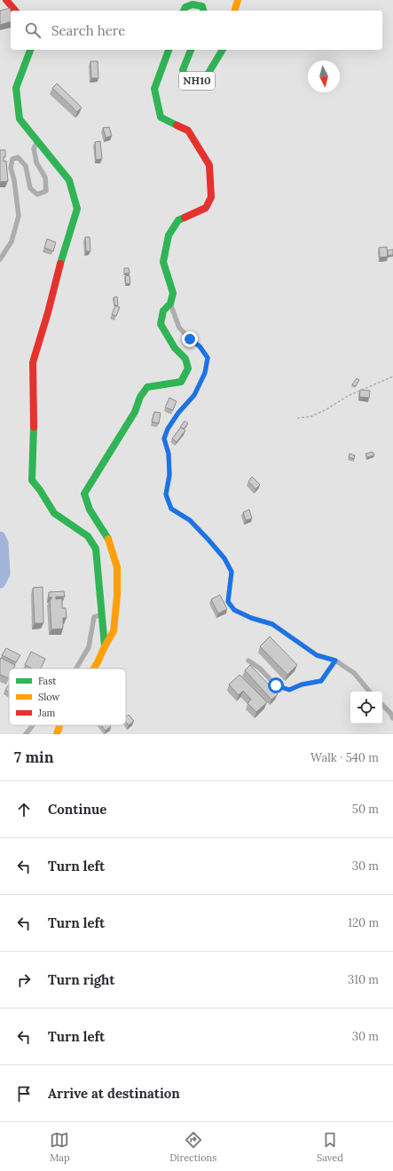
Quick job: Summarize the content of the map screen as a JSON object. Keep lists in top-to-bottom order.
{
  "streets": {
    "main road": ["NH10"]
  },
  "legend": ["Fast", "Slow", "Jam"],
  "north": "bottom",
  "page": {
    "search": "Search here",
    "heading": ["7 min", "Walk · 540 m"],
    "list": [
      ["Continue", "50 m"],
      ["Turn left", "30 m"],
      ["Turn left", "120 m"],
      ["Turn right", "310 m"],
      ["Turn left", "30 m"],
      "Arrive at destination"
    ],
    "nav": ["Map", "Directions", "Saved"]
  }
}
